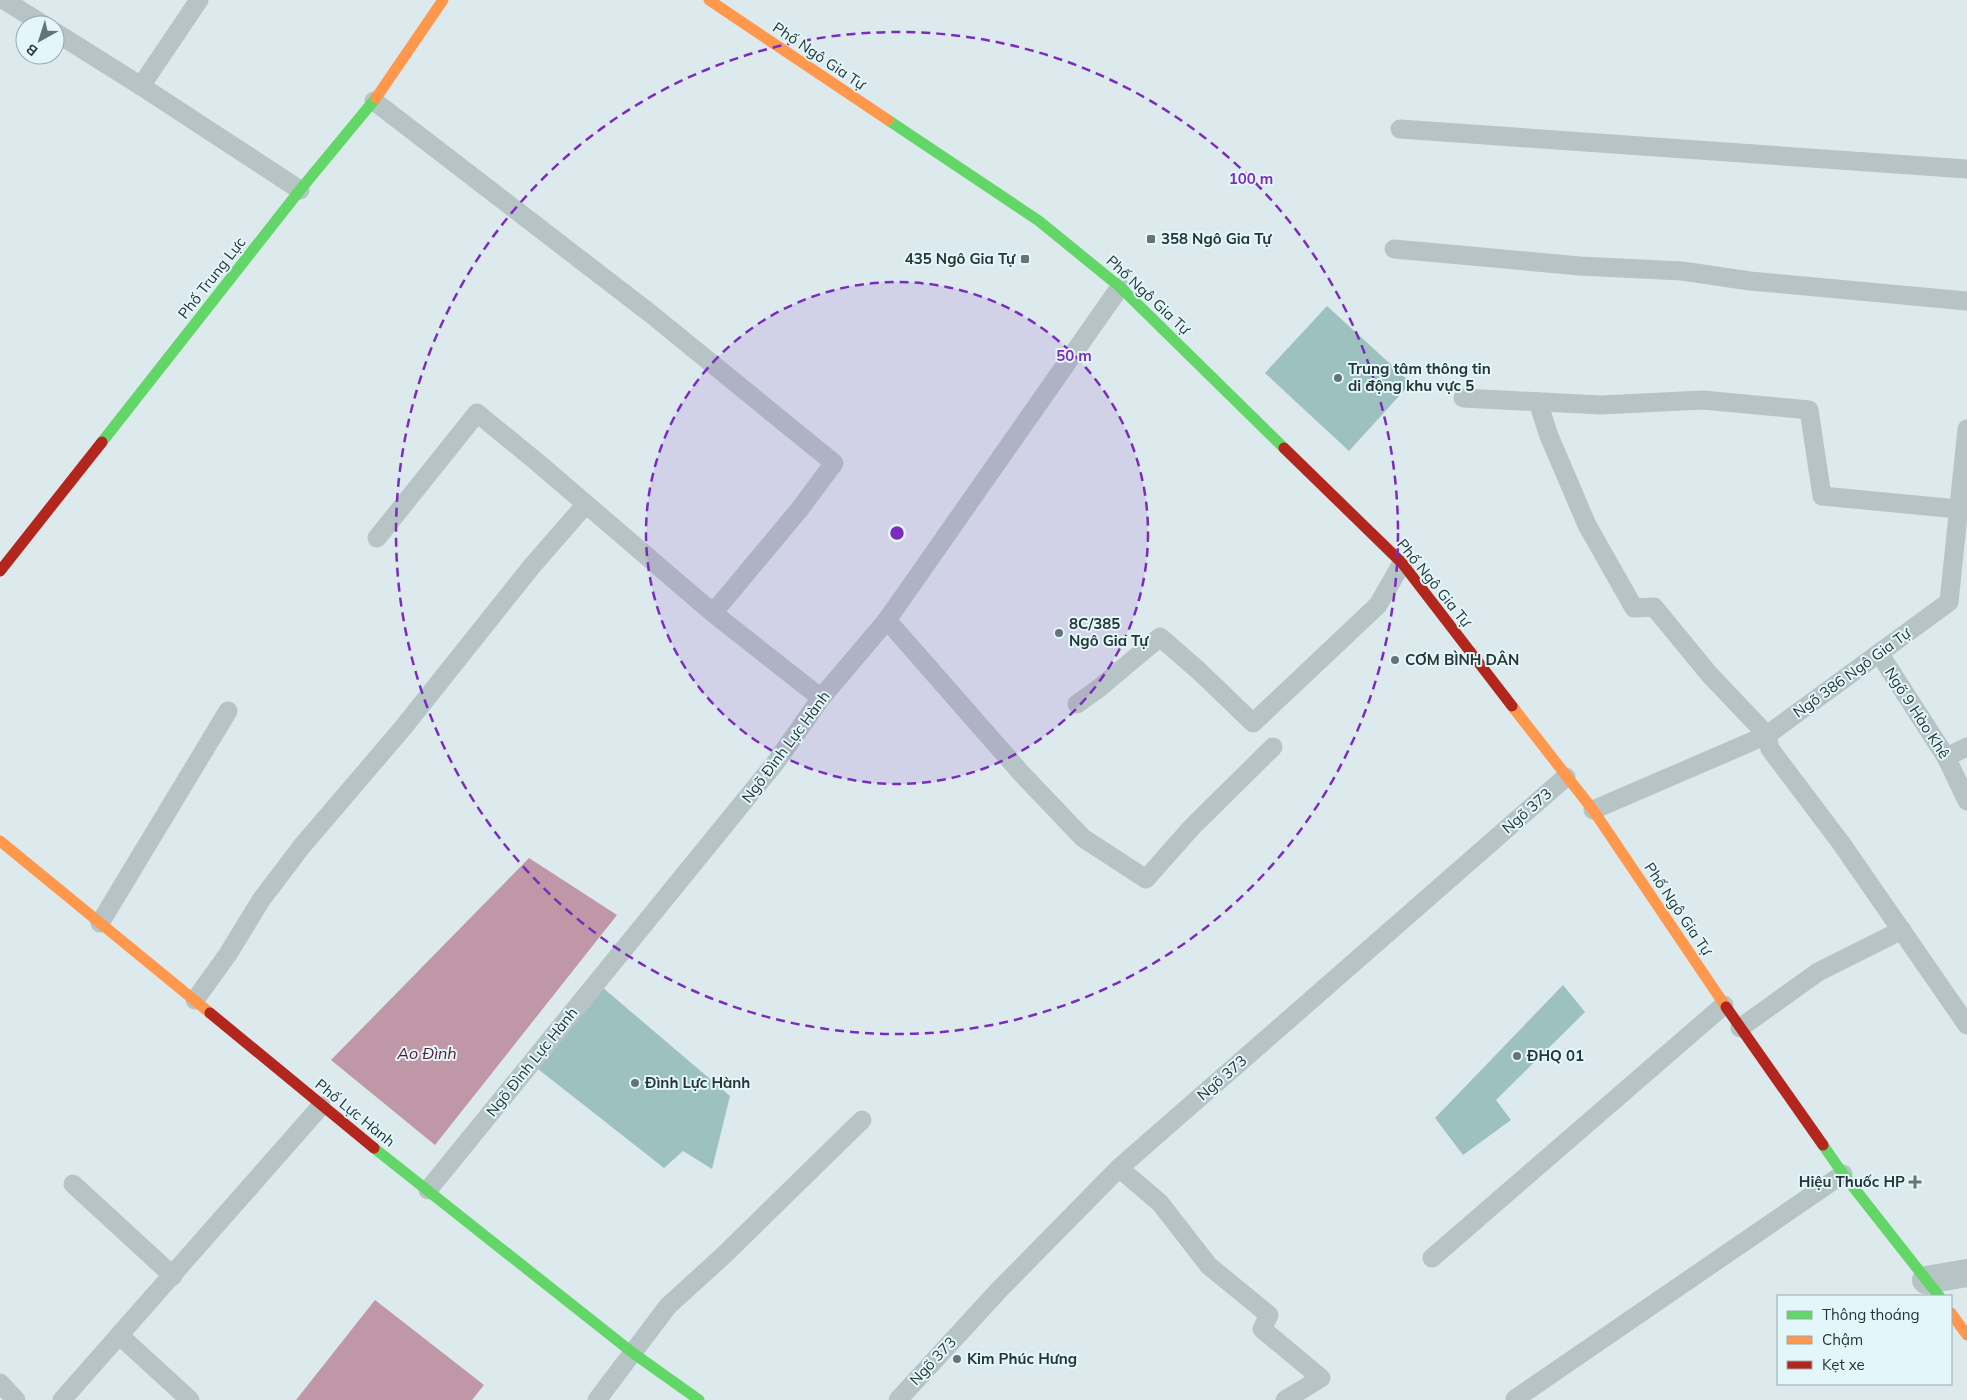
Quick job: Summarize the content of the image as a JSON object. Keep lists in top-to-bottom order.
{
  "streets": {
    "main road": ["Phố Ngô Gia Tự", "Phố Trung Lực", "Phố Lực Hành"],
    "lane": [
      "Ngõ 386 Ngô Gia Tự",
      "Ngõ 9 Hào Khê",
      "Ngõ Đình Lực Hành",
      "Ngõ 373"
    ]
  },
  "crossings": [
    ["Phố Ngô Gia Tự", "Ngõ 386 Ngô Gia Tự"],
    ["Phố Ngô Gia Tự", "Ngõ Đình Lực Hành"],
    ["Phố Ngô Gia Tự", "Ngõ 373"],
    ["Ngõ 386 Ngô Gia Tự", "Ngõ 9 Hào Khê"],
    ["Ngõ Đình Lực Hành", "Phố Lực Hành"]
  ],
  "water": ["Ao Đình"],
  "places": {
    "transit": ["358 Ngô Gia Tự", "435 Ngô Gia Tự"],
    "other": [
      "Trung tâm thông tin di động khu vực 5",
      "8C/385 Ngô Gia Tự",
      "CƠM BÌNH DÂN",
      "ĐHQ 01",
      "Đình Lực Hành",
      "Kim Phúc Hưng"
    ],
    "health": ["Hiệu Thuốc HP"]
  },
  "legend": ["Thông thoáng", "Chậm", "Kẹt xe"],
  "north": "bottom left",
  "rings": ["100 m", "50 m"]
}
